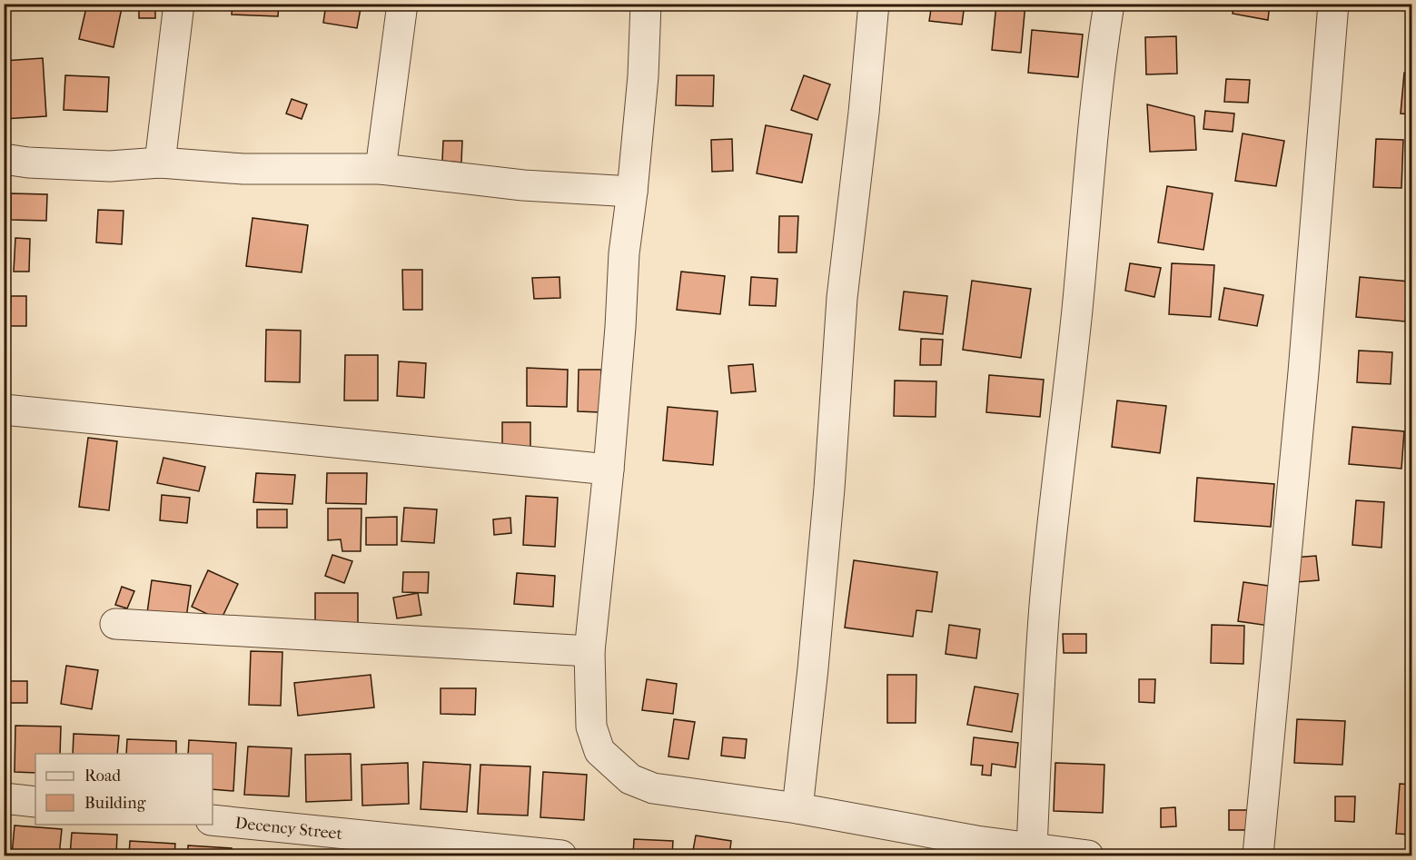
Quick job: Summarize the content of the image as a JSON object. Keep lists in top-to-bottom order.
{
  "streets": {
    "street": ["Decency Street"]
  },
  "legend": ["Road", "Building"]
}
